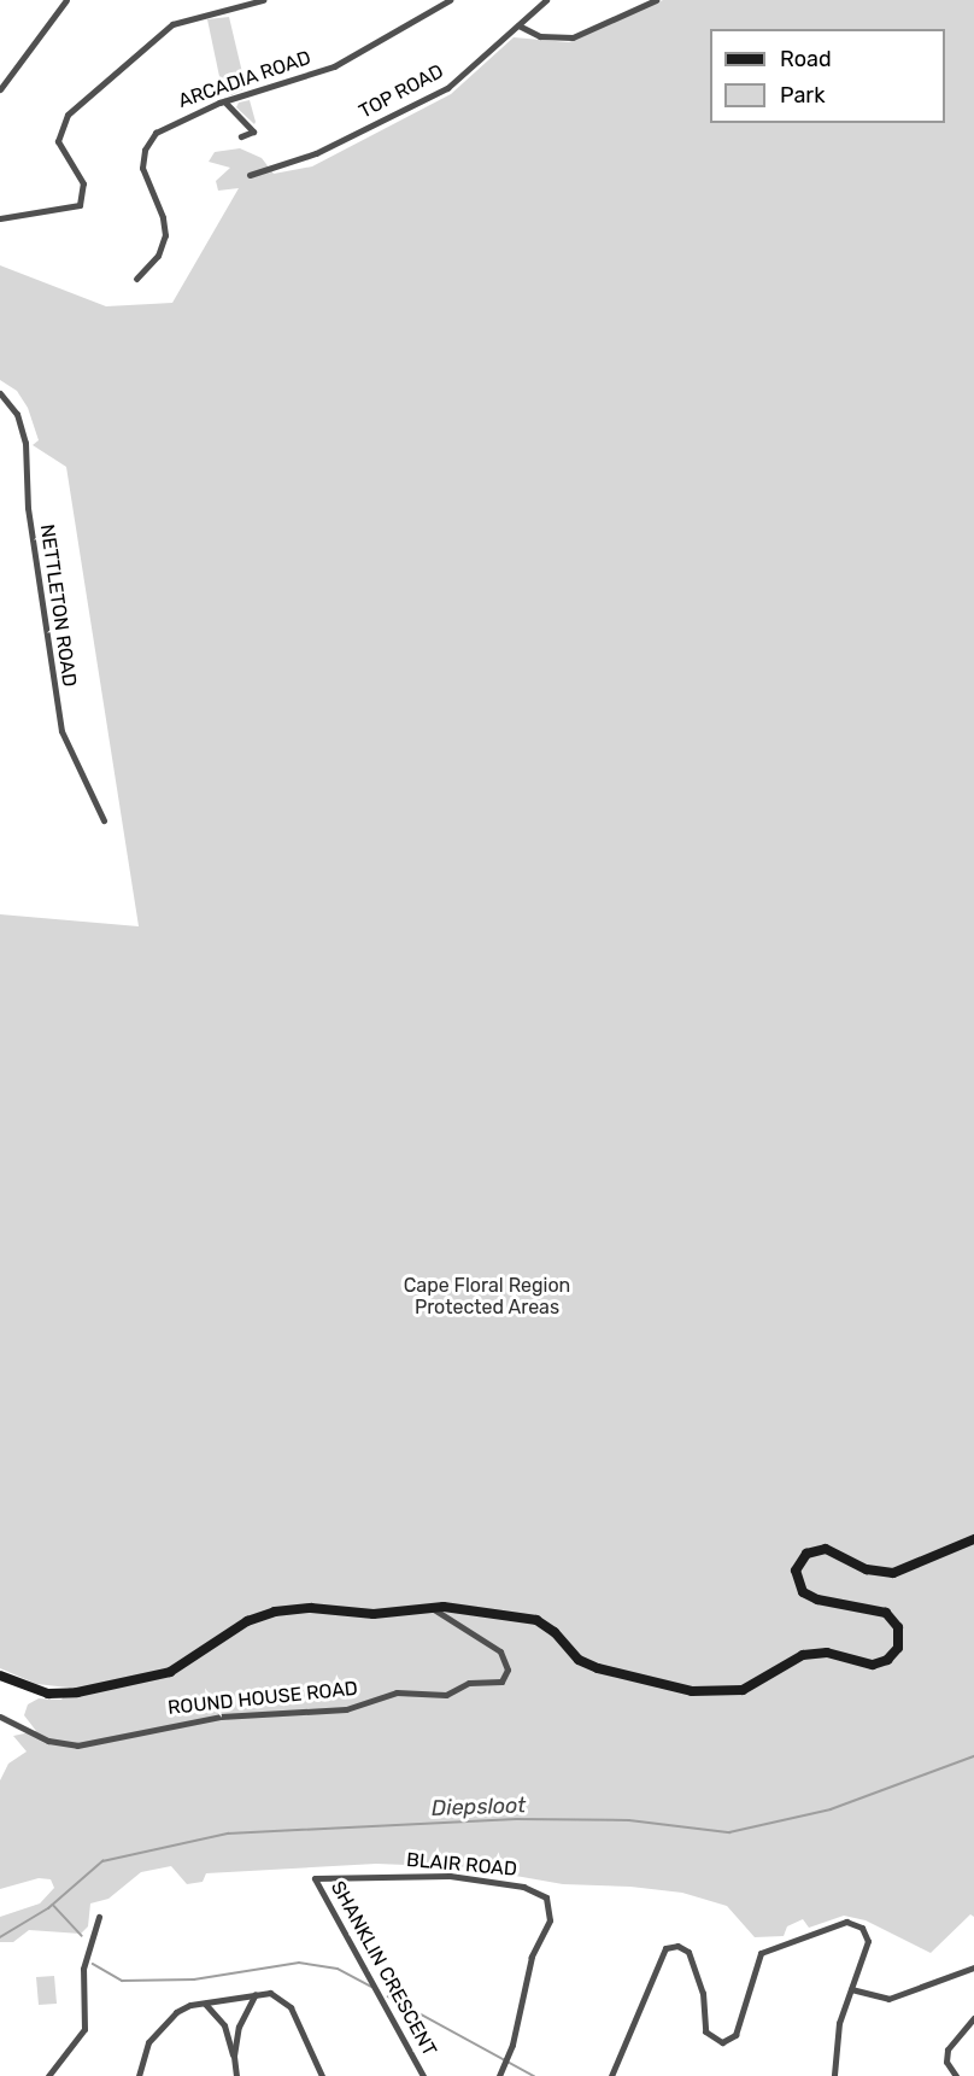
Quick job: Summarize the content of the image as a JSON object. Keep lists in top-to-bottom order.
{
  "streets": {
    "street": [
      "ARCADIA ROAD",
      "TOP ROAD",
      "NETTLETON ROAD",
      "ROUND HOUSE ROAD",
      "BLAIR ROAD",
      "SHANKLIN CRESCENT"
    ]
  },
  "crossings": [
    ["BLAIR ROAD", "SHANKLIN CRESCENT"]
  ],
  "water": ["Diepsloot"],
  "parks": ["Cape Floral Region Protected Areas"],
  "legend": ["Road", "Park"]
}
